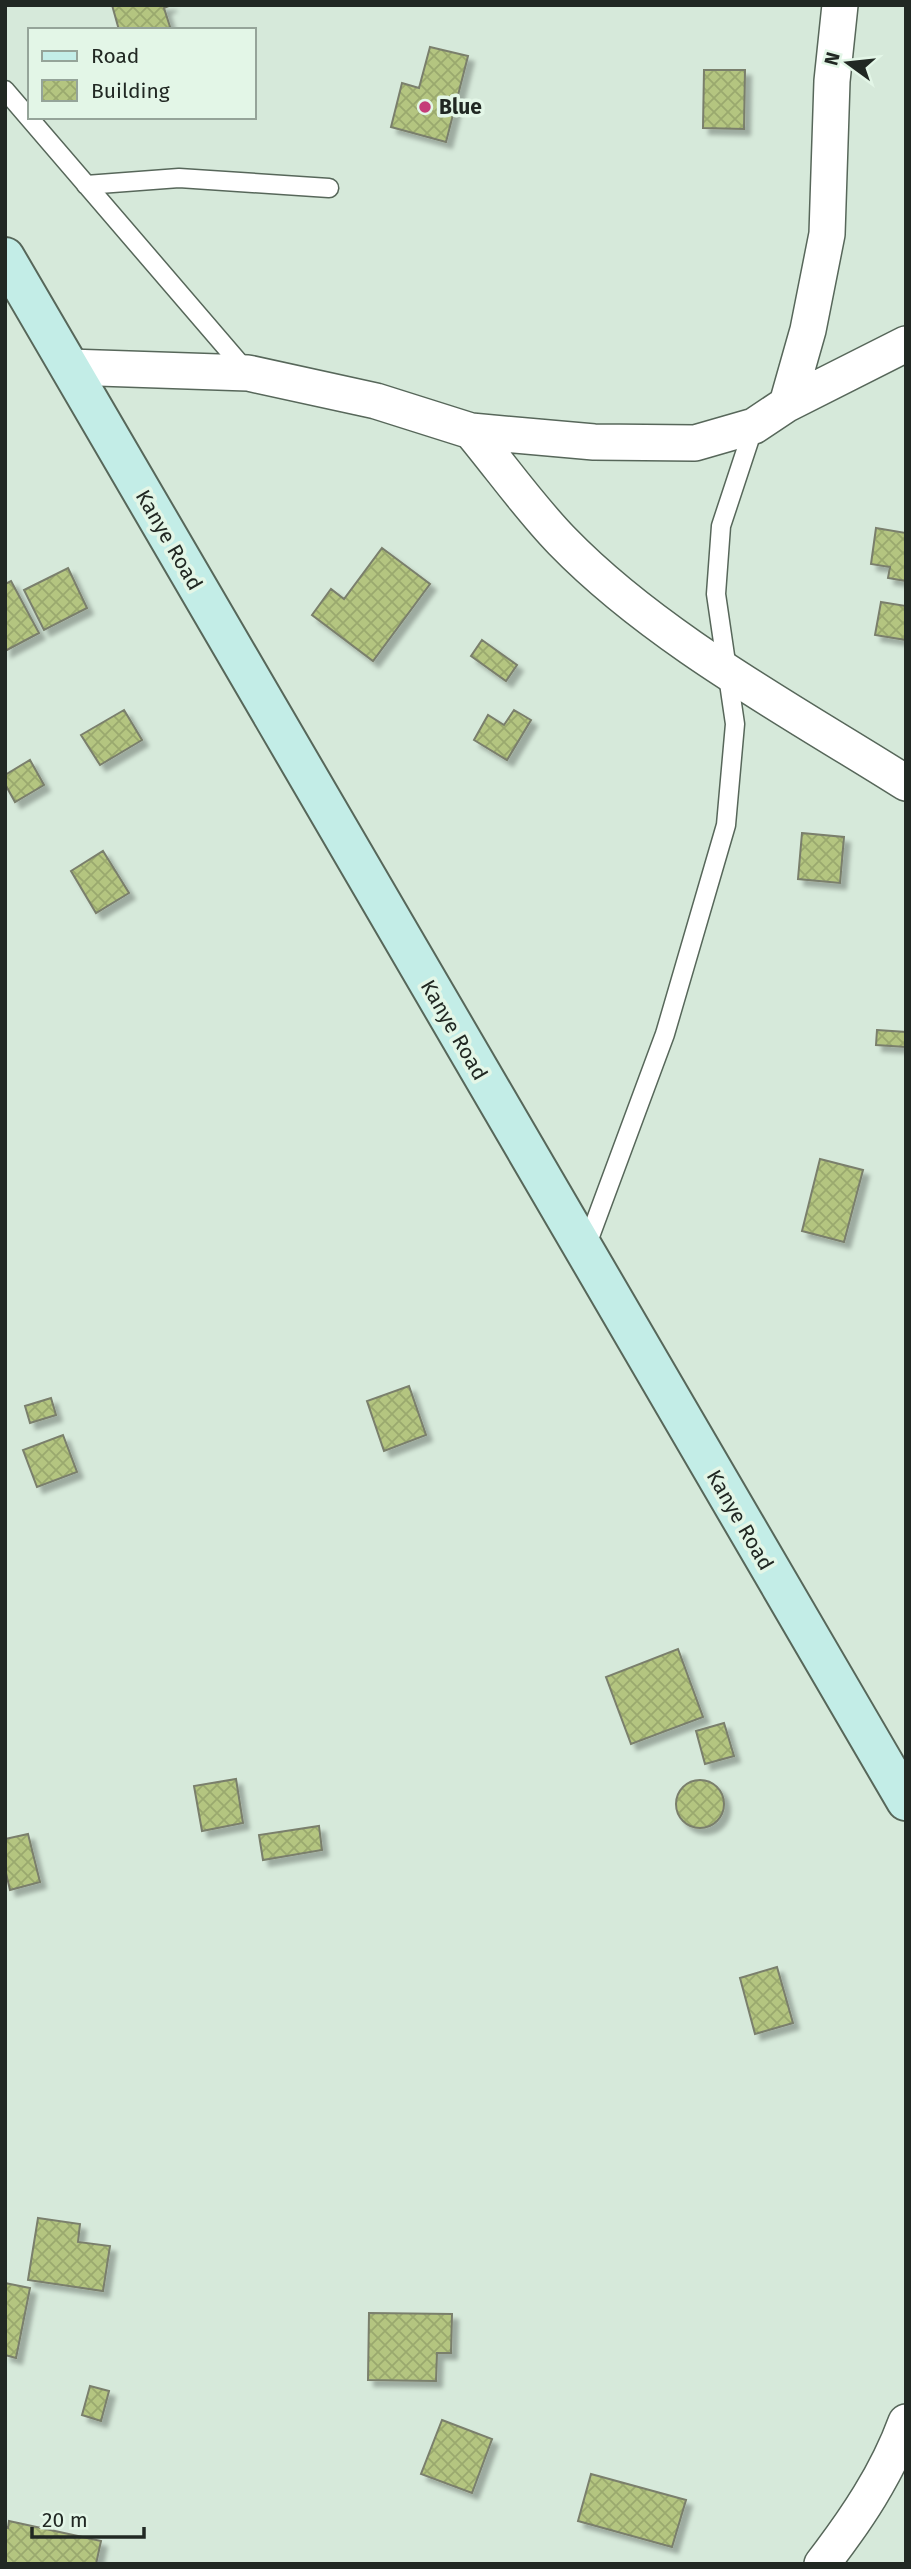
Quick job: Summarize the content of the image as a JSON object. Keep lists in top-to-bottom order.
{
  "streets": {
    "main road": ["Kanye Road"]
  },
  "places": ["Blue"],
  "legend": ["Road", "Building"],
  "scale_bar": "20 m",
  "north": "left"
}
